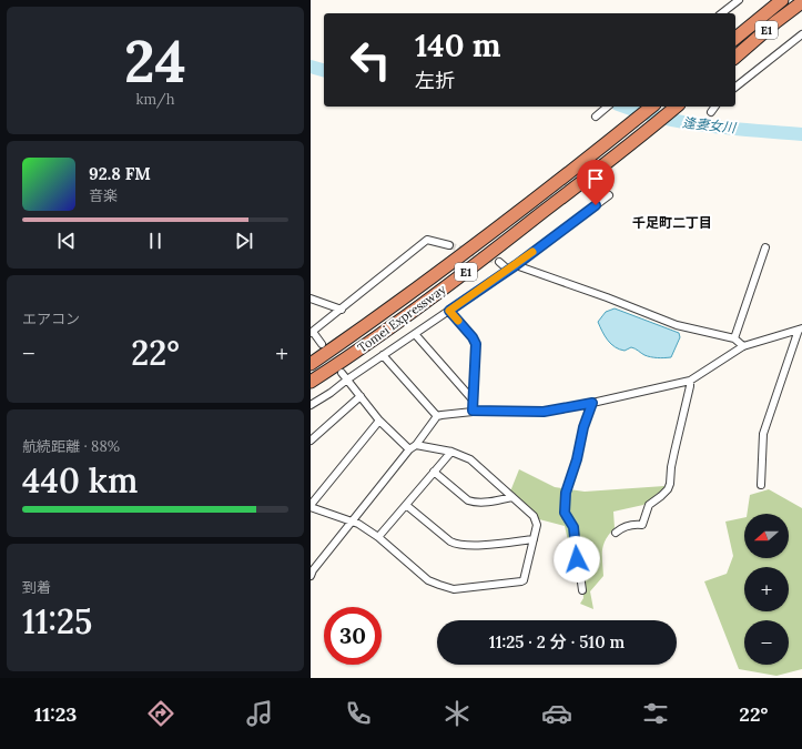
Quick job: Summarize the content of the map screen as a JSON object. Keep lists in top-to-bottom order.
{
  "streets": {
    "highway": ["E1", "Tomei Expressway"]
  },
  "districts": ["千足町二丁目"],
  "water": ["逢妻女川"],
  "north": "left",
  "page": {
    "tile": [
      ["24", "km/h"],
      "エアコン",
      ["航続距離 · 88%", "440 km"],
      ["到着", "11:25"]
    ],
    "turn": ["140 m", "左折"],
    "song": ["92.8 FM", "音楽"],
    "heat": ["−", "22°", "+"],
    "map_buttons": ["+", "−"],
    "limit": "30",
    "trip": "11:25 · 2 分 · 510 m",
    "tabs": ["11:23", "22°"]
  }
}
